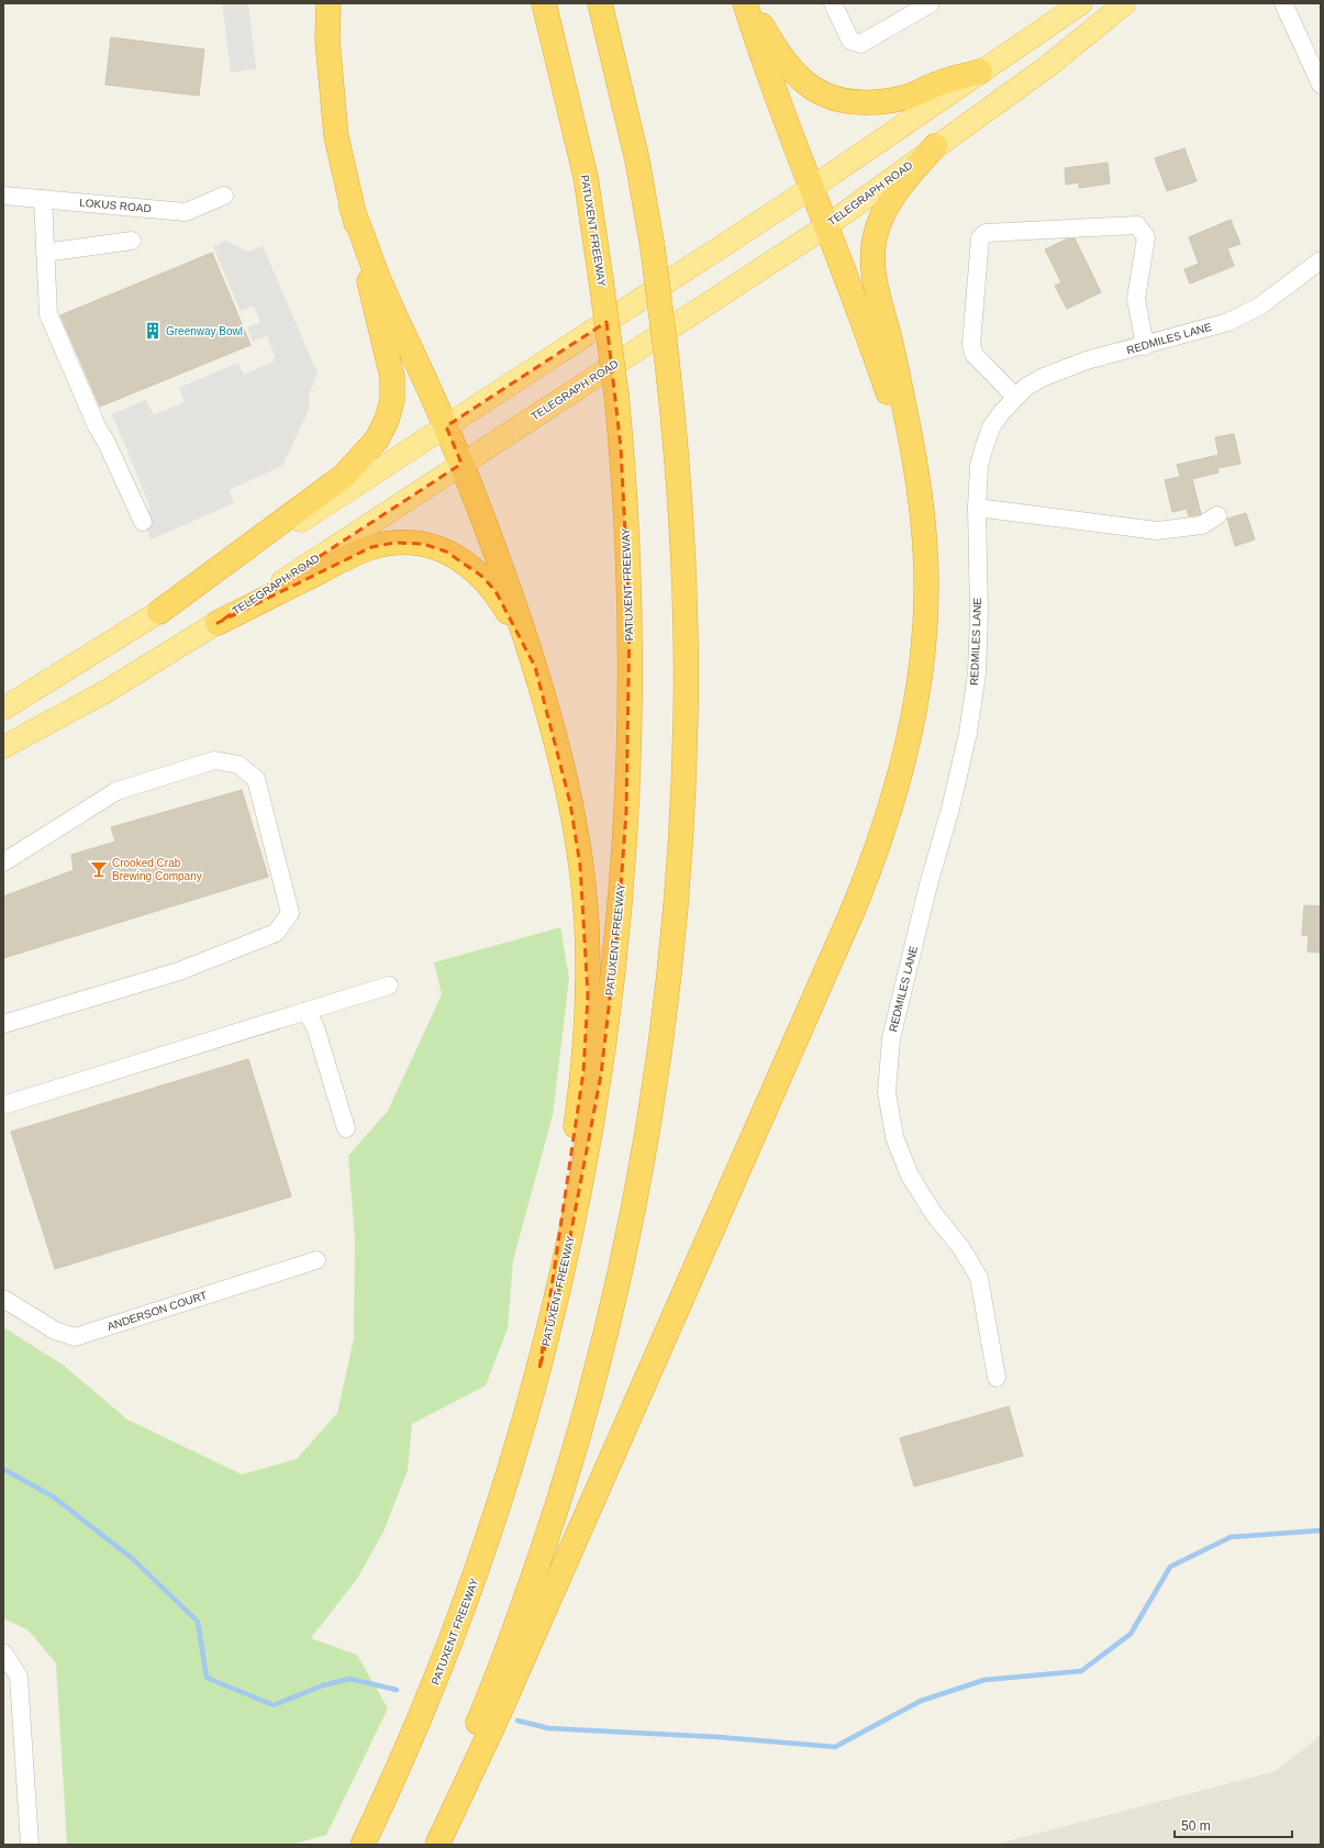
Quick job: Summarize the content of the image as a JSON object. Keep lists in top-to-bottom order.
{
  "streets": {
    "highway": ["PATUXENT FREEWAY"],
    "main road": ["TELEGRAPH ROAD"],
    "street": ["LOKUS ROAD", "REDMILES LANE", "ANDERSON COURT"]
  },
  "places": {
    "building": ["Greenway Bowl"],
    "bar": ["Crooked Crab Brewing Company"]
  },
  "scale_bar": "50 m"
}
